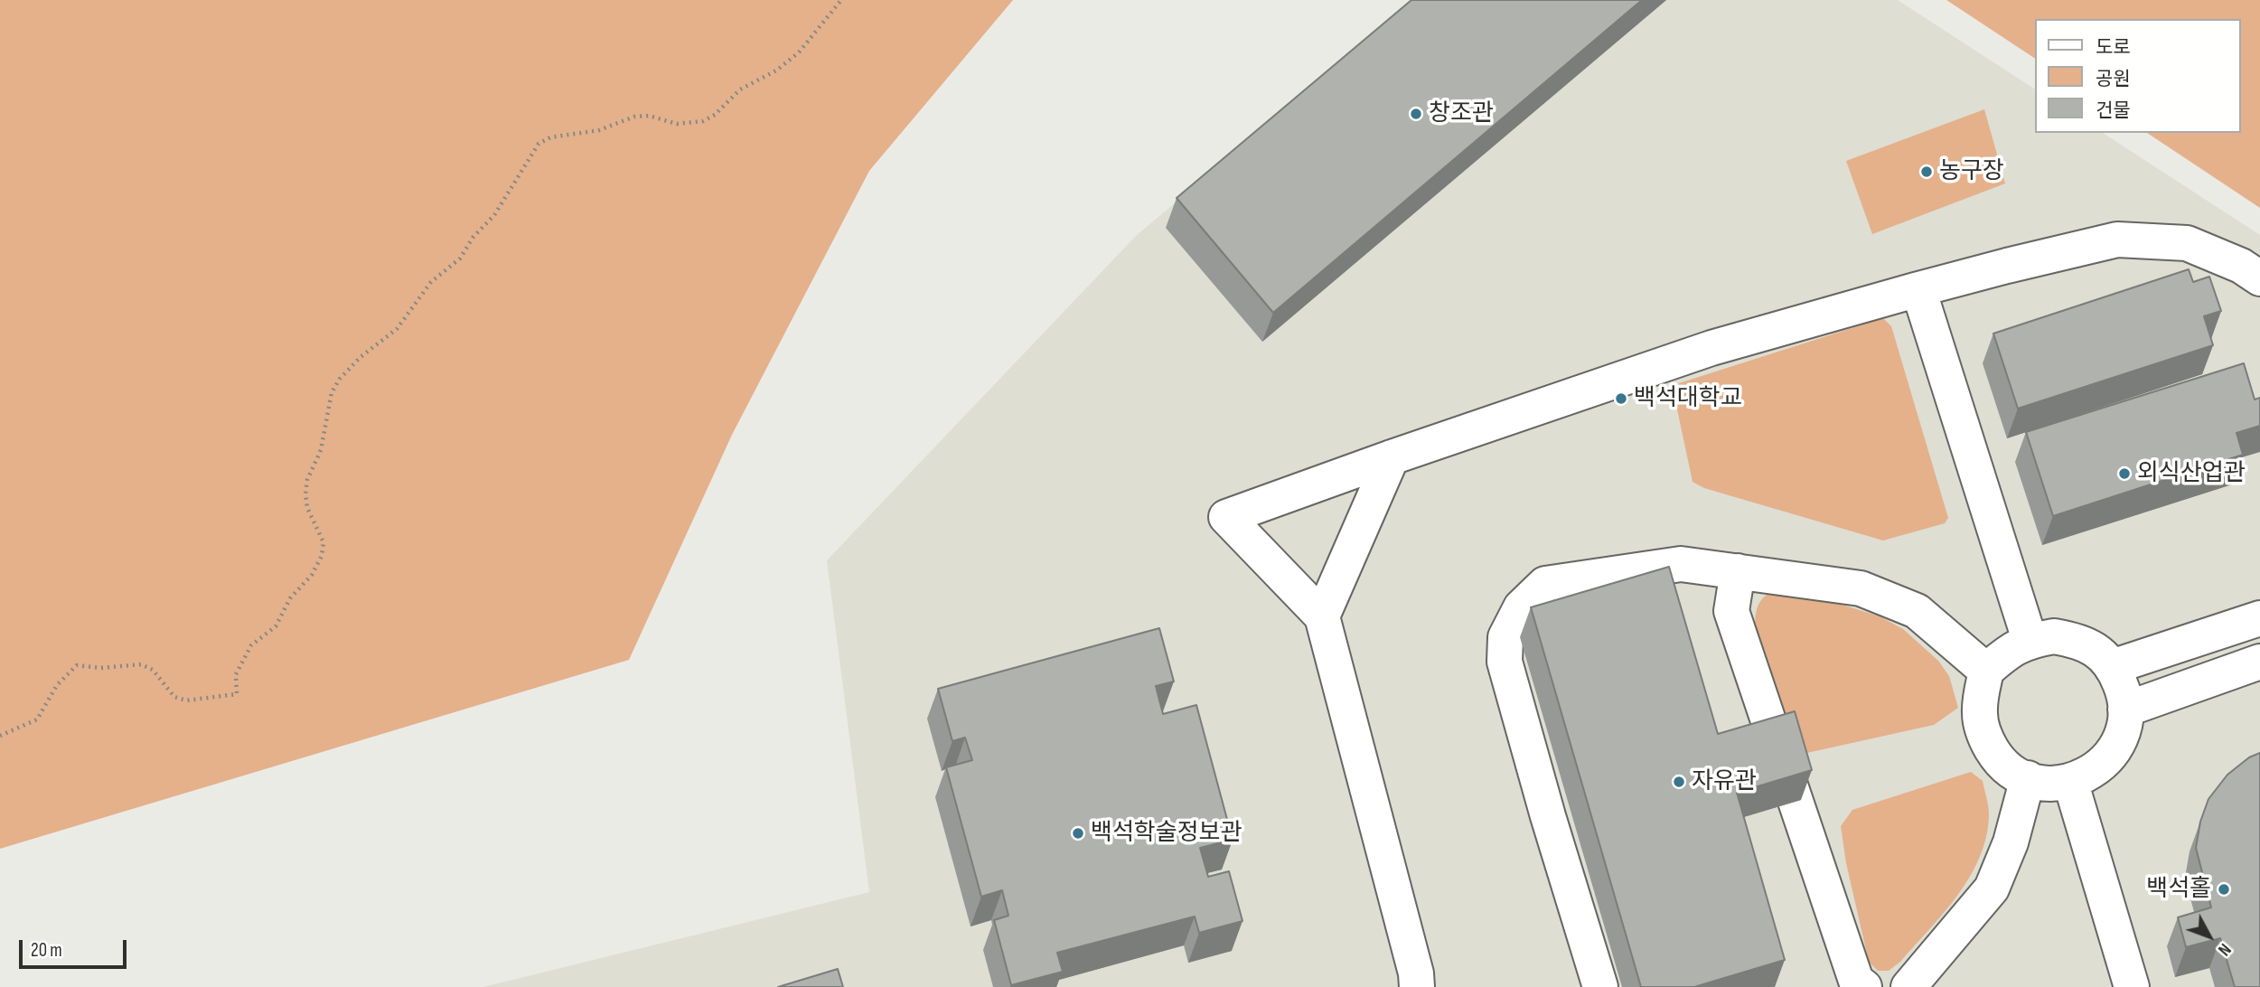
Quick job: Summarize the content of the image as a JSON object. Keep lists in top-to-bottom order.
{
  "places": [
    "창조관",
    "농구장",
    "백석대학교",
    "외식산업관",
    "자유관",
    "백석학술정보관",
    "백석홀"
  ],
  "legend": ["도로", "공원", "건물"],
  "scale_bar": "20 m",
  "north": "bottom right"
}
